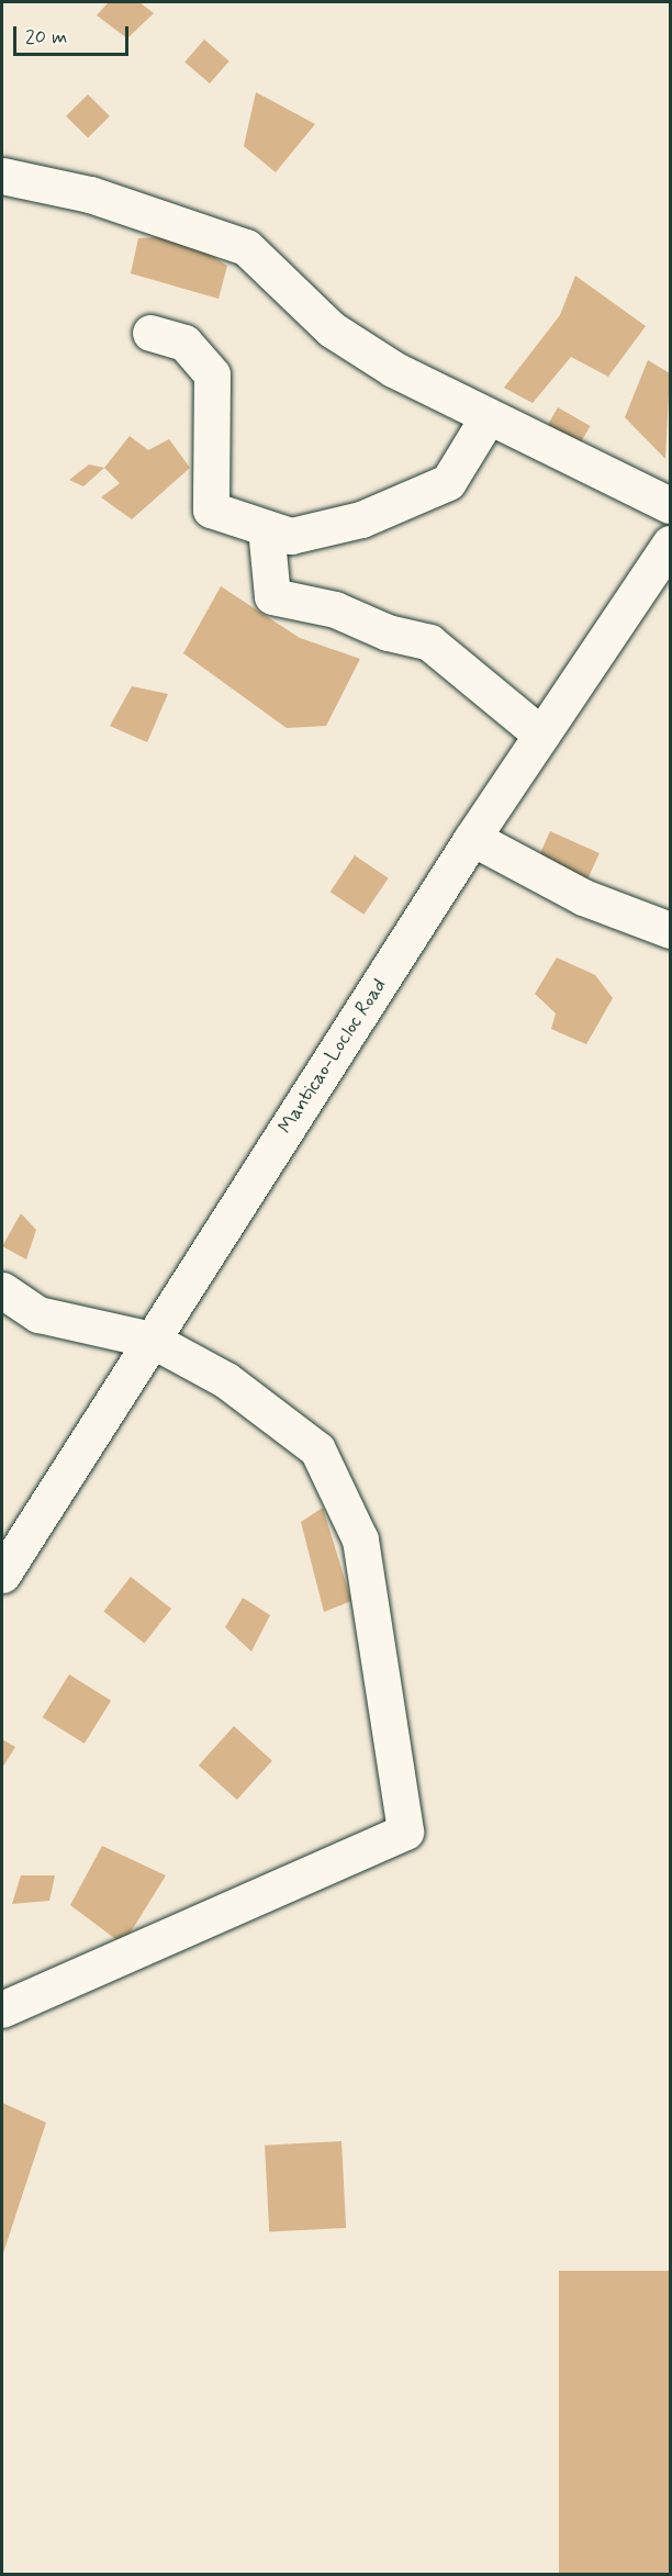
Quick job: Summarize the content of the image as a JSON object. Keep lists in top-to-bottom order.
{
  "streets": {
    "street": ["Manticao-Locloc Road"]
  },
  "scale_bar": "20 m"
}
